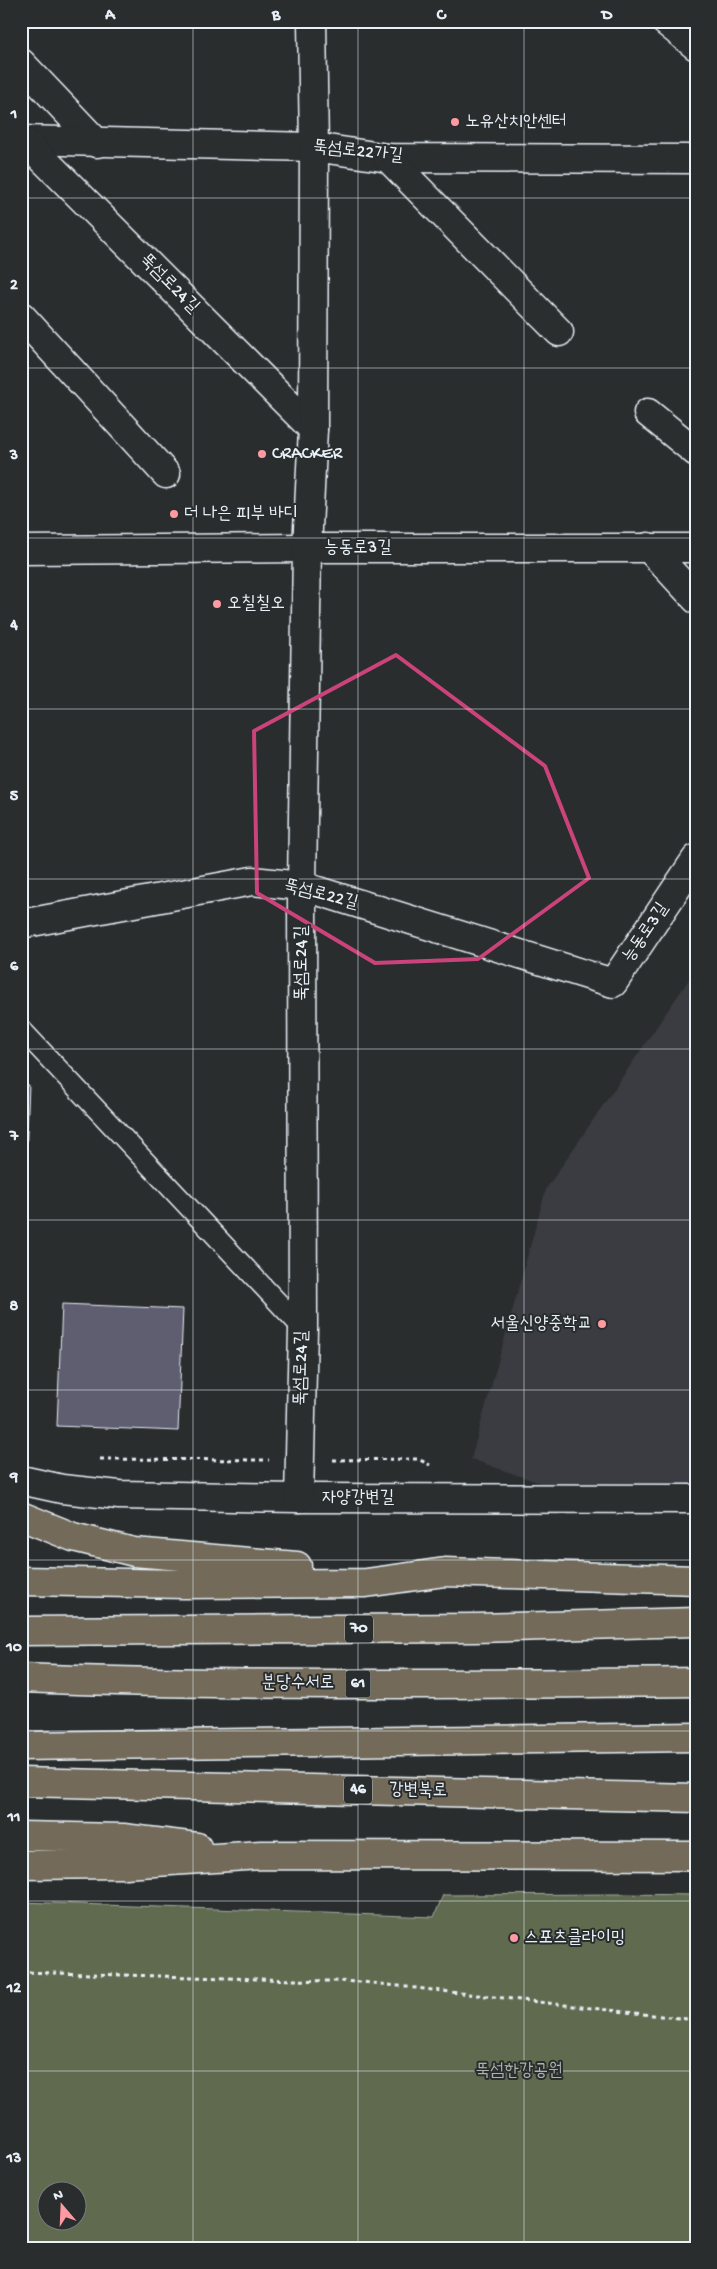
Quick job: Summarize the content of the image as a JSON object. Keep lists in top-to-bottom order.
{
  "streets": {
    "highway": [
      "70",
      "분당수서로",
      "61",
      "46",
      "강변북로"
    ],
    "street": [
      "뚝섬로22가길",
      "뚝섬로24길",
      "능동로3길",
      "뚝섬로22길",
      "자양강변길"
    ]
  },
  "crossings": [
    ["뚝섬로22가길", "뚝섬로24길"],
    ["뚝섬로24길", "능동로3길"],
    ["뚝섬로24길", "뚝섬로22길"],
    ["뚝섬로24길", "자양강변길"],
    ["능동로3길", "뚝섬로22길"]
  ],
  "parks": ["뚝섬한강공원"],
  "places": [
    "노유산치안센터",
    "CRACKER",
    "더 나은 피부 바디",
    "오칠칠오",
    "서울신양중학교",
    "스포츠클라이밍"
  ],
  "north": "top",
  "grid": {
    "columns": [
      "A",
      "B",
      "C",
      "D"
    ],
    "rows": [
      "1",
      "2",
      "3",
      "4",
      "5",
      "6",
      "7",
      "8",
      "9",
      "10",
      "11",
      "12",
      "13"
    ]
  }
}
